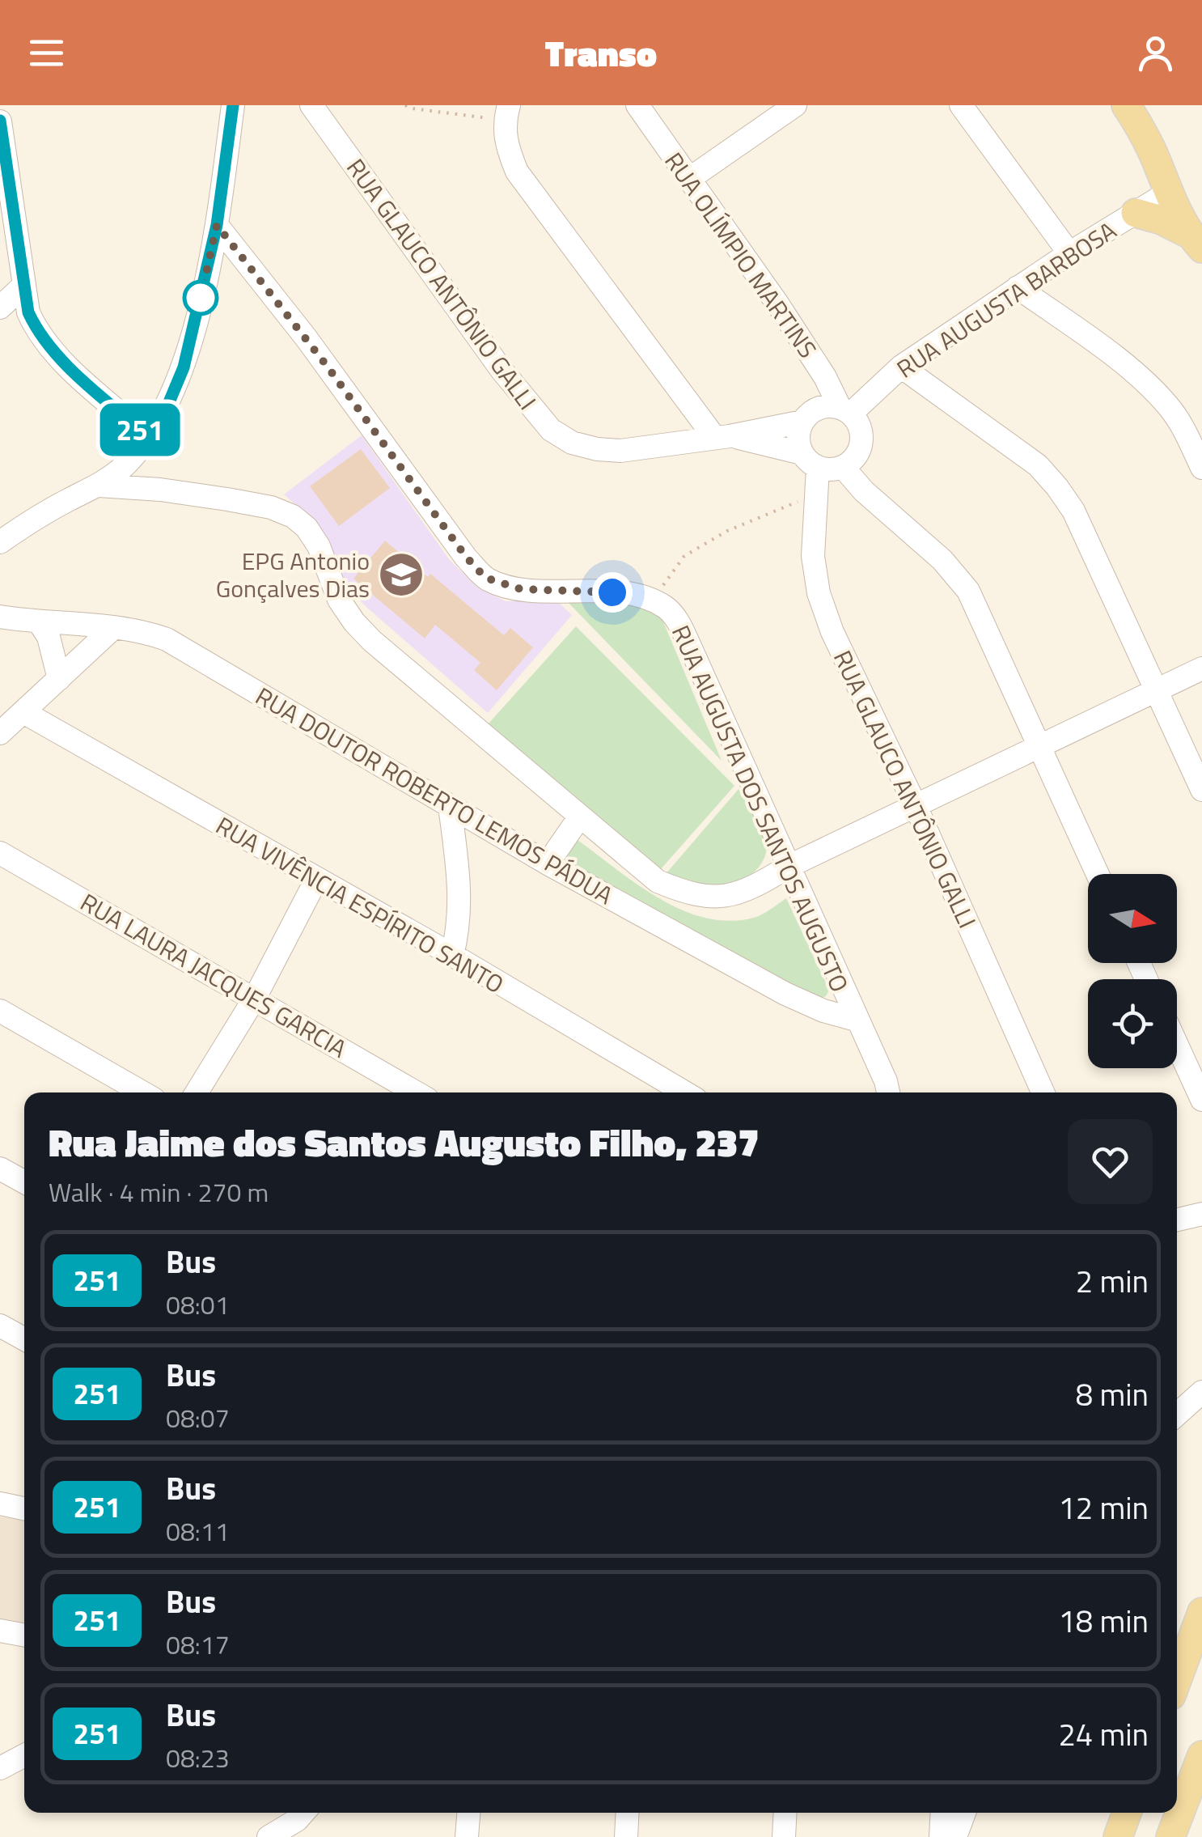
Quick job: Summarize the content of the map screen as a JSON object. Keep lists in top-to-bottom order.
{
  "streets": {
    "street": [
      "RUA OLÍMPIO MARTINS",
      "RUA GLAUCO ANTÔNIO GALLI",
      "RUA AUGUSTA BARBOSA",
      "RUA DOUTOR ROBERTO LEMOS PÁDUA",
      "RUA AUGUSTA DOS SANTOS AUGUSTO",
      "RUA VIVÊNCIA ESPÍRITO SANTO",
      "RUA LAURA JACQUES GARCIA"
    ]
  },
  "crossings": [
    ["RUA OLÍMPIO MARTINS", "RUA GLAUCO ANTÔNIO GALLI"],
    ["RUA OLÍMPIO MARTINS", "RUA AUGUSTA BARBOSA"],
    ["RUA GLAUCO ANTÔNIO GALLI", "RUA AUGUSTA BARBOSA"],
    ["RUA DOUTOR ROBERTO LEMOS PÁDUA", "RUA AUGUSTA DOS SANTOS AUGUSTO"]
  ],
  "places": {
    "school or university": ["EPG Antonio Gonçalves Dias"]
  },
  "lines": ["bus line 251"],
  "north": "right",
  "page": {
    "header": "Transo",
    "on_map": "251",
    "heading": ["Rua Jaime dos Santos Augusto Filho, 237", "Walk · 4 min · 270 m"],
    "list": [
      {
        "mark": "251",
        "name": "Bus",
        "note": "08:01",
        "value": "2 min"
      },
      {
        "mark": "251",
        "name": "Bus",
        "note": "08:07",
        "value": "8 min"
      },
      {
        "mark": "251",
        "name": "Bus",
        "note": "08:11",
        "value": "12 min"
      },
      {
        "mark": "251",
        "name": "Bus",
        "note": "08:17",
        "value": "18 min"
      },
      {
        "mark": "251",
        "name": "Bus",
        "note": "08:23",
        "value": "24 min"
      }
    ]
  }
}
